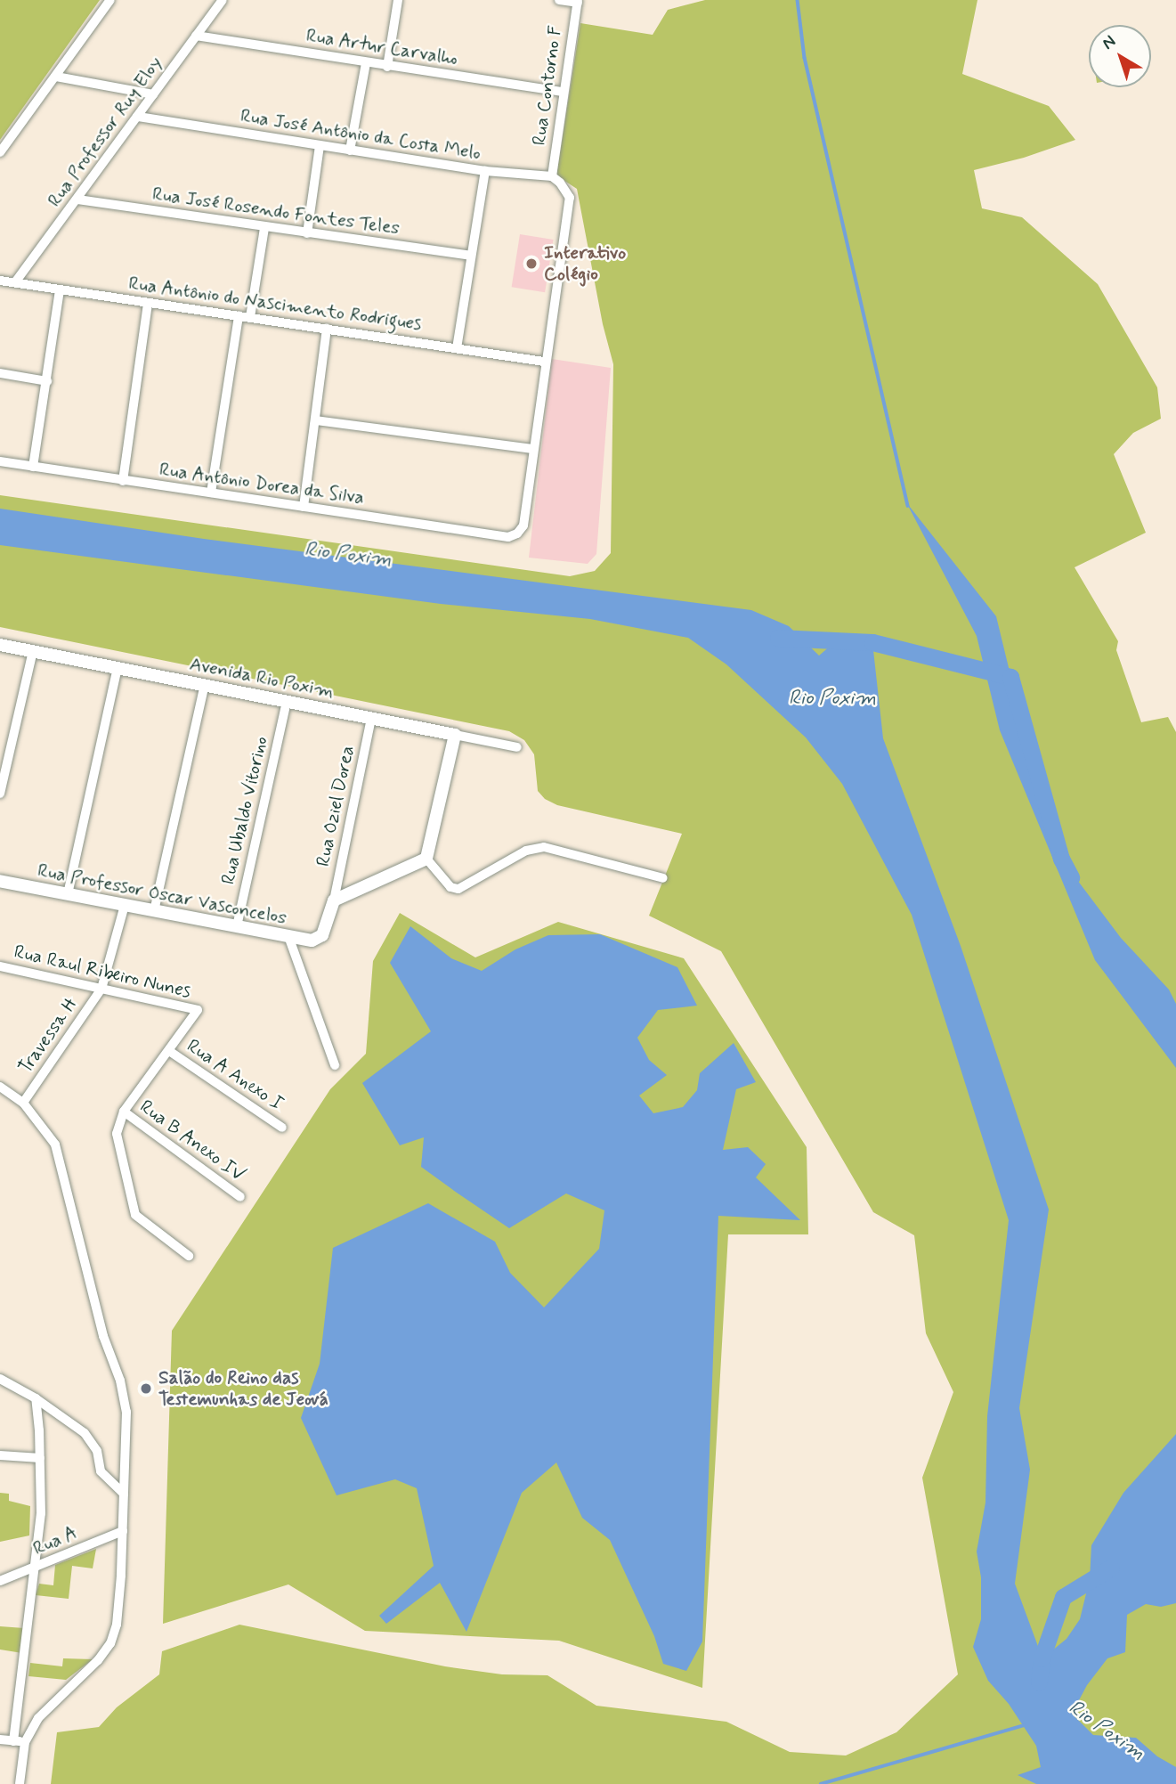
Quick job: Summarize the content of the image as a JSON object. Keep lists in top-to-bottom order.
{
  "streets": {
    "street": [
      "Rua Artur Carvalho",
      "Rua Contorno F",
      "Rua Professor Ruy Eloy",
      "Rua José Antônio da Costa Melo",
      "Rua José Rosendo Fontes Teles",
      "Rua Antônio do Nascimento Rodrigues",
      "Rua Antônio Dorea da Silva",
      "Avenida Rio Poxim",
      "Rua Oziel Dorea",
      "Rua Ubaldo Vitorino",
      "Rua Professor Oscar Vasconcelos",
      "Rua Raul Ribeiro Nunes",
      "Travessa H",
      "Rua A Anexo I",
      "Rua B Anexo IV",
      "Rua A"
    ]
  },
  "crossings": [
    ["Rua Artur Carvalho", "Rua Contorno F"],
    ["Rua Artur Carvalho", "Rua Professor Ruy Eloy"],
    ["Rua Contorno F", "Rua José Antônio da Costa Melo"],
    ["Rua Professor Ruy Eloy", "Rua José Antônio da Costa Melo"],
    ["Rua Professor Ruy Eloy", "Rua José Rosendo Fontes Teles"],
    ["Rua Professor Ruy Eloy", "Rua Antônio do Nascimento Rodrigues"],
    ["Avenida Rio Poxim", "Rua Oziel Dorea"],
    ["Avenida Rio Poxim", "Rua Ubaldo Vitorino"],
    ["Rua Oziel Dorea", "Rua Professor Oscar Vasconcelos"],
    ["Rua Ubaldo Vitorino", "Rua Professor Oscar Vasconcelos"],
    ["Rua Professor Oscar Vasconcelos", "Travessa H"],
    ["Rua Raul Ribeiro Nunes", "Travessa H"],
    ["Rua Raul Ribeiro Nunes", "Rua A Anexo I"]
  ],
  "water": ["Rio Poxim"],
  "places": ["Interativo Colégio", "Salão do Reino das Testemunhas de Jeová"],
  "north": "top left"
}
